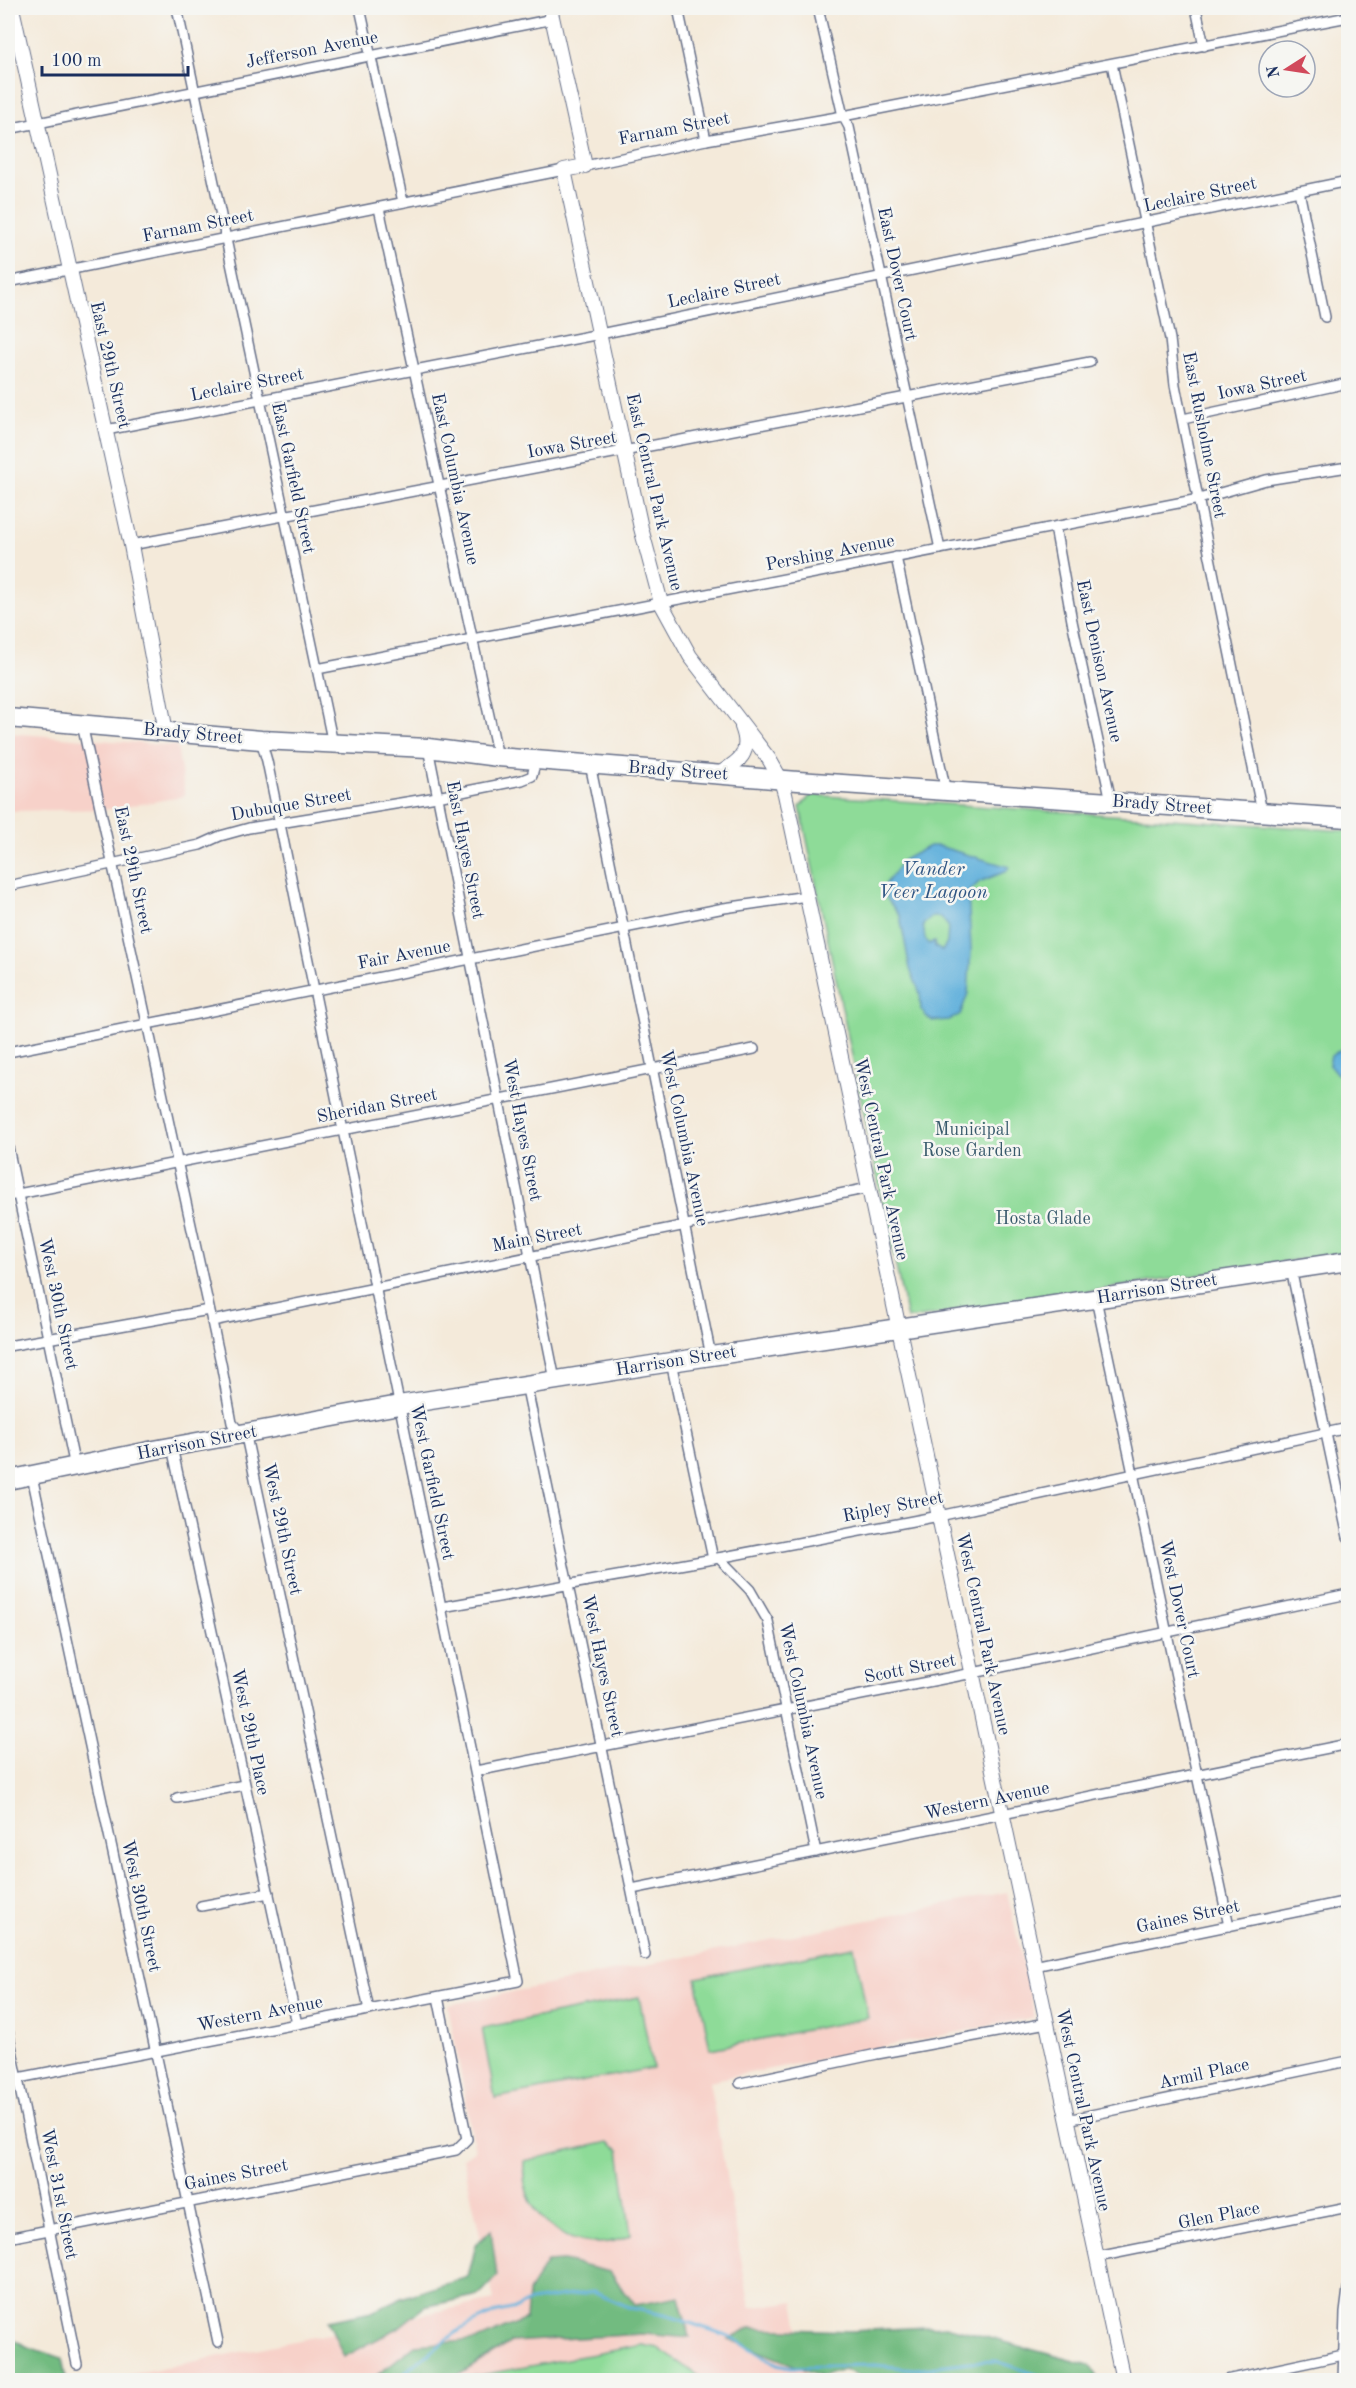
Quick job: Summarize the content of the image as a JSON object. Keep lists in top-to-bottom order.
{
  "streets": {
    "highway": ["Brady Street", "Harrison Street"],
    "street": [
      "Jefferson Avenue",
      "Farnam Street",
      "Leclaire Street",
      "East Dover Court",
      "East 29th Street",
      "Iowa Street",
      "East Rusholme Street",
      "East Garfield Street",
      "East Columbia Avenue",
      "East Central Park Avenue",
      "Pershing Avenue",
      "East Denison Avenue",
      "Dubuque Street",
      "East Hayes Street",
      "Fair Avenue",
      "Sheridan Street",
      "West Hayes Street",
      "West Columbia Avenue",
      "West Central Park Avenue",
      "Main Street",
      "West 30th Street",
      "West Garfield Street",
      "Ripley Street",
      "West 29th Street",
      "West Dover Court",
      "Scott Street",
      "West 29th Place",
      "Western Avenue",
      "Gaines Street",
      "Armil Place",
      "West 31st Street",
      "Glen Place"
    ]
  },
  "crossings": [
    ["Jefferson Avenue", "East 29th Street"],
    ["Jefferson Avenue", "East Garfield Street"],
    ["Farnam Street", "East Dover Court"],
    ["Farnam Street", "East 29th Street"],
    ["Farnam Street", "East Rusholme Street"],
    ["Farnam Street", "East Garfield Street"],
    ["Farnam Street", "East Columbia Avenue"],
    ["Farnam Street", "East Central Park Avenue"],
    ["Leclaire Street", "East Dover Court"],
    ["Leclaire Street", "East 29th Street"],
    ["Leclaire Street", "East Rusholme Street"],
    ["Leclaire Street", "East Garfield Street"],
    ["Leclaire Street", "East Columbia Avenue"],
    ["Leclaire Street", "East Central Park Avenue"],
    ["East Dover Court", "Iowa Street"],
    ["East Dover Court", "Pershing Avenue"],
    ["East 29th Street", "Iowa Street"],
    ["East 29th Street", "Brady Street"],
    ["East 29th Street", "Dubuque Street"],
    ["East 29th Street", "Fair Avenue"],
    ["East 29th Street", "West 29th Street"],
    ["Iowa Street", "East Rusholme Street"],
    ["Iowa Street", "East Garfield Street"],
    ["Iowa Street", "East Columbia Avenue"],
    ["Iowa Street", "East Central Park Avenue"],
    ["East Rusholme Street", "Pershing Avenue"],
    ["East Rusholme Street", "Brady Street"],
    ["East Garfield Street", "Pershing Avenue"],
    ["East Garfield Street", "Brady Street"],
    ["East Columbia Avenue", "Pershing Avenue"],
    ["East Columbia Avenue", "Brady Street"],
    ["East Central Park Avenue", "Pershing Avenue"],
    ["East Central Park Avenue", "Brady Street"],
    ["East Central Park Avenue", "Fair Avenue"],
    ["East Central Park Avenue", "West Central Park Avenue"],
    ["Pershing Avenue", "East Denison Avenue"],
    ["East Denison Avenue", "Brady Street"],
    ["Brady Street", "Dubuque Street"],
    ["Brady Street", "East Hayes Street"],
    ["Dubuque Street", "East Hayes Street"],
    ["East Hayes Street", "Fair Avenue"],
    ["East Hayes Street", "West Hayes Street"],
    ["Fair Avenue", "West Hayes Street"],
    ["Fair Avenue", "West Columbia Avenue"],
    ["Fair Avenue", "West Central Park Avenue"],
    ["Fair Avenue", "West Garfield Street"],
    ["Fair Avenue", "West 29th Street"],
    ["Sheridan Street", "West Hayes Street"],
    ["Sheridan Street", "West Columbia Avenue"],
    ["Sheridan Street", "West 30th Street"],
    ["Sheridan Street", "West Garfield Street"],
    ["Sheridan Street", "West 29th Street"],
    ["West Hayes Street", "Main Street"],
    ["West Hayes Street", "Harrison Street"],
    ["West Hayes Street", "Ripley Street"],
    ["West Hayes Street", "Scott Street"],
    ["West Hayes Street", "Western Avenue"],
    ["West Columbia Avenue", "Main Street"],
    ["West Columbia Avenue", "Harrison Street"],
    ["West Columbia Avenue", "Ripley Street"],
    ["West Columbia Avenue", "Scott Street"],
    ["West Columbia Avenue", "Western Avenue"],
    ["West Central Park Avenue", "Main Street"],
    ["West Central Park Avenue", "Harrison Street"],
    ["West Central Park Avenue", "Ripley Street"],
    ["West Central Park Avenue", "Scott Street"],
    ["West Central Park Avenue", "Western Avenue"],
    ["West Central Park Avenue", "Gaines Street"],
    ["West Central Park Avenue", "Armil Place"],
    ["West Central Park Avenue", "Glen Place"],
    ["Main Street", "West Garfield Street"],
    ["Main Street", "West 29th Street"],
    ["Harrison Street", "West 30th Street"],
    ["Harrison Street", "West Garfield Street"],
    ["Harrison Street", "West 29th Street"],
    ["Harrison Street", "West Dover Court"],
    ["Harrison Street", "West 29th Place"],
    ["West 30th Street", "Western Avenue"],
    ["West 30th Street", "Gaines Street"],
    ["West Garfield Street", "Ripley Street"],
    ["West Garfield Street", "Scott Street"],
    ["West Garfield Street", "Western Avenue"],
    ["Ripley Street", "West Dover Court"],
    ["West 29th Street", "Western Avenue"],
    ["West Dover Court", "Scott Street"],
    ["West Dover Court", "Western Avenue"],
    ["West Dover Court", "Gaines Street"],
    ["West 29th Place", "Western Avenue"],
    ["Western Avenue", "Gaines Street"],
    ["Western Avenue", "West 31st Street"],
    ["Gaines Street", "West 31st Street"]
  ],
  "water": ["Vander Veer Lagoon"],
  "parks": ["Municipal Rose Garden", "Hosta Glade"],
  "scale_bar": "100 m",
  "north": "left"
}
